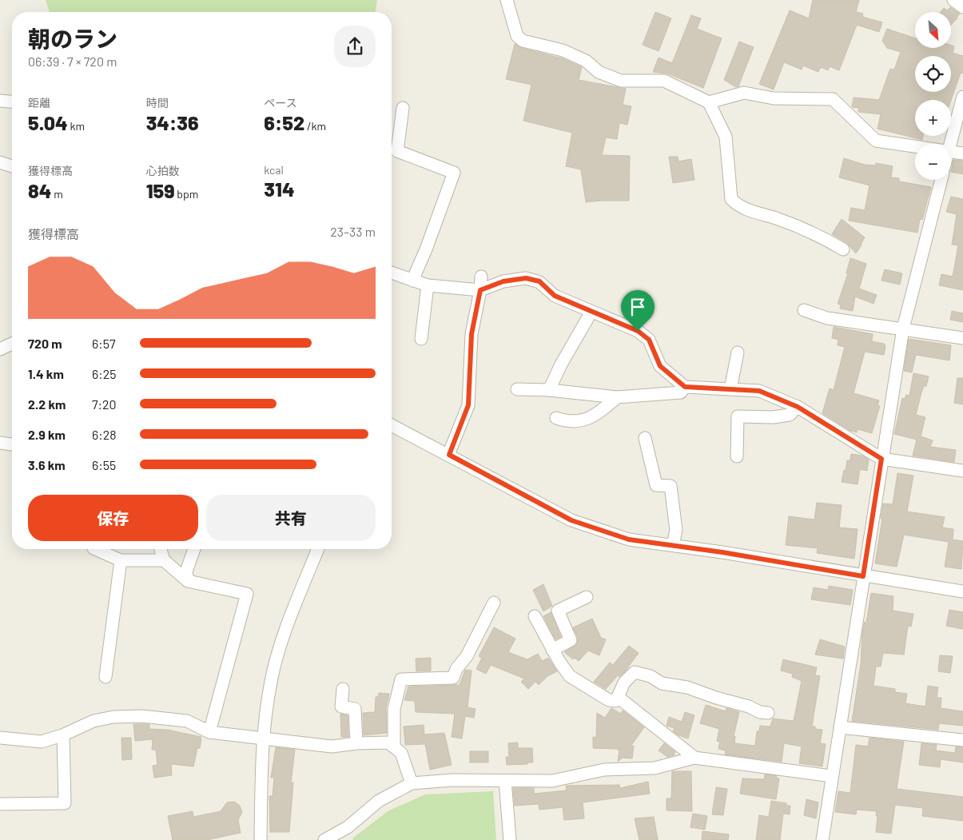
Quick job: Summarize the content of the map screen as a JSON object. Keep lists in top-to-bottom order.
{
  "north": "bottom right",
  "page": {
    "map_buttons": ["+", "−"],
    "heading": ["朝のラン", "06:39 · 7 × 720 m"],
    "stats": [
      ["距離", "5.04 km"],
      ["時間", "34:36"],
      ["ペース", "6:52 /km"],
      ["獲得標高", "84 m"],
      ["心拍数", "159 bpm"],
      ["kcal", "314"]
    ],
    "chart": ["獲得標高", "23–33 m"],
    "list": [
      {
        "name": "720 m",
        "note": "6:57"
      },
      {
        "name": "1.4 km",
        "note": "6:25"
      },
      {
        "name": "2.2 km",
        "note": "7:20"
      },
      {
        "name": "2.9 km",
        "note": "6:28"
      },
      {
        "name": "3.6 km",
        "note": "6:55"
      }
    ],
    "buttons": ["保存", "共有"]
  }
}
